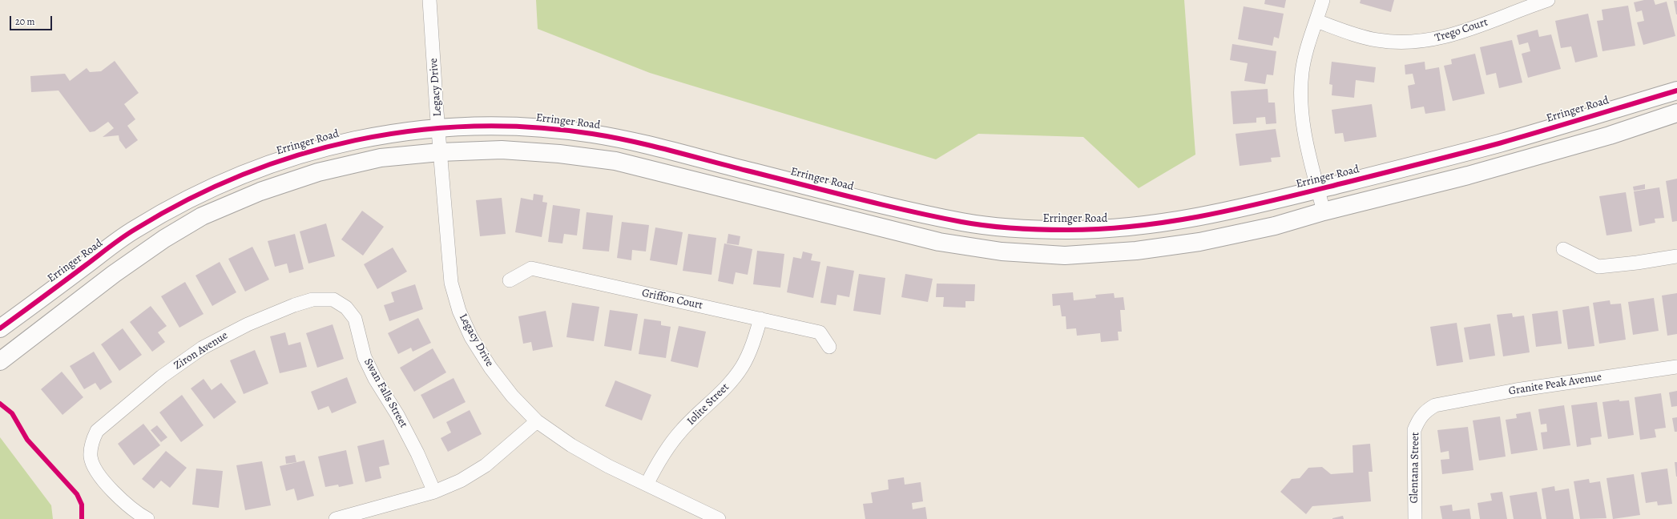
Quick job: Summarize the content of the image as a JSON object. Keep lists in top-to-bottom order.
{
  "streets": {
    "main road": ["Erringer Road"],
    "street": [
      "Trego Court",
      "Legacy Drive",
      "Griffon Court",
      "Ziron Avenue",
      "Granite Peak Avenue",
      "Swan Falls Street",
      "Iolite Street",
      "Glentana Street"
    ]
  },
  "crossings": [
    ["Legacy Drive", "Erringer Road"],
    ["Legacy Drive", "Iolite Street"],
    ["Griffon Court", "Iolite Street"],
    ["Ziron Avenue", "Swan Falls Street"],
    ["Granite Peak Avenue", "Glentana Street"]
  ],
  "scale_bar": "20 m"
}
